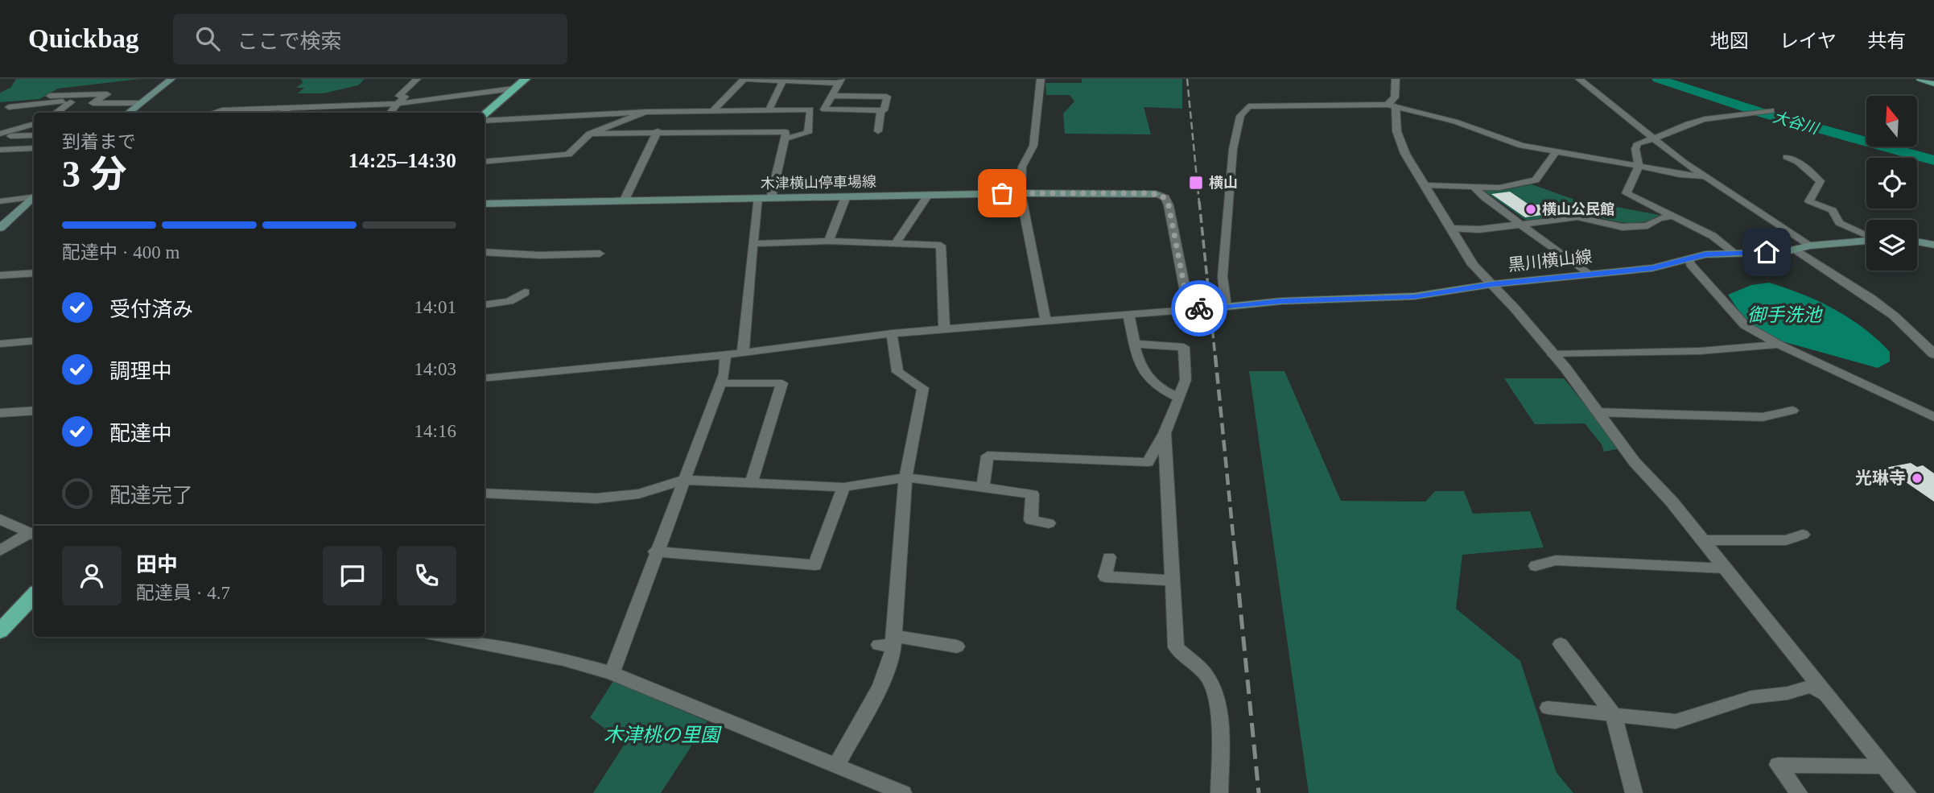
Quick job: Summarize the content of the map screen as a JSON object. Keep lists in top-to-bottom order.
{
  "streets": {
    "main road": ["木津横山停車場線", "黒川横山線"]
  },
  "water": ["大谷川", "御手洗池"],
  "parks": ["木津桃の里園"],
  "places": {
    "transit": ["横山"],
    "other": ["横山公民館", "光琳寺"]
  },
  "north": "top",
  "page": {
    "header": "Quickbag",
    "search": "ここで検索",
    "nav": ["地図", "レイヤ", "共有"],
    "heading": ["3 分", "到着まで", "14:25–14:30"],
    "panel": ["田中", "配達員 · 4.7"],
    "bar": "配達中 · 400 m",
    "list": [
      ["受付済み", "14:01"],
      ["調理中", "14:03"],
      ["配達中", "14:16"],
      "配達完了"
    ]
  }
}
